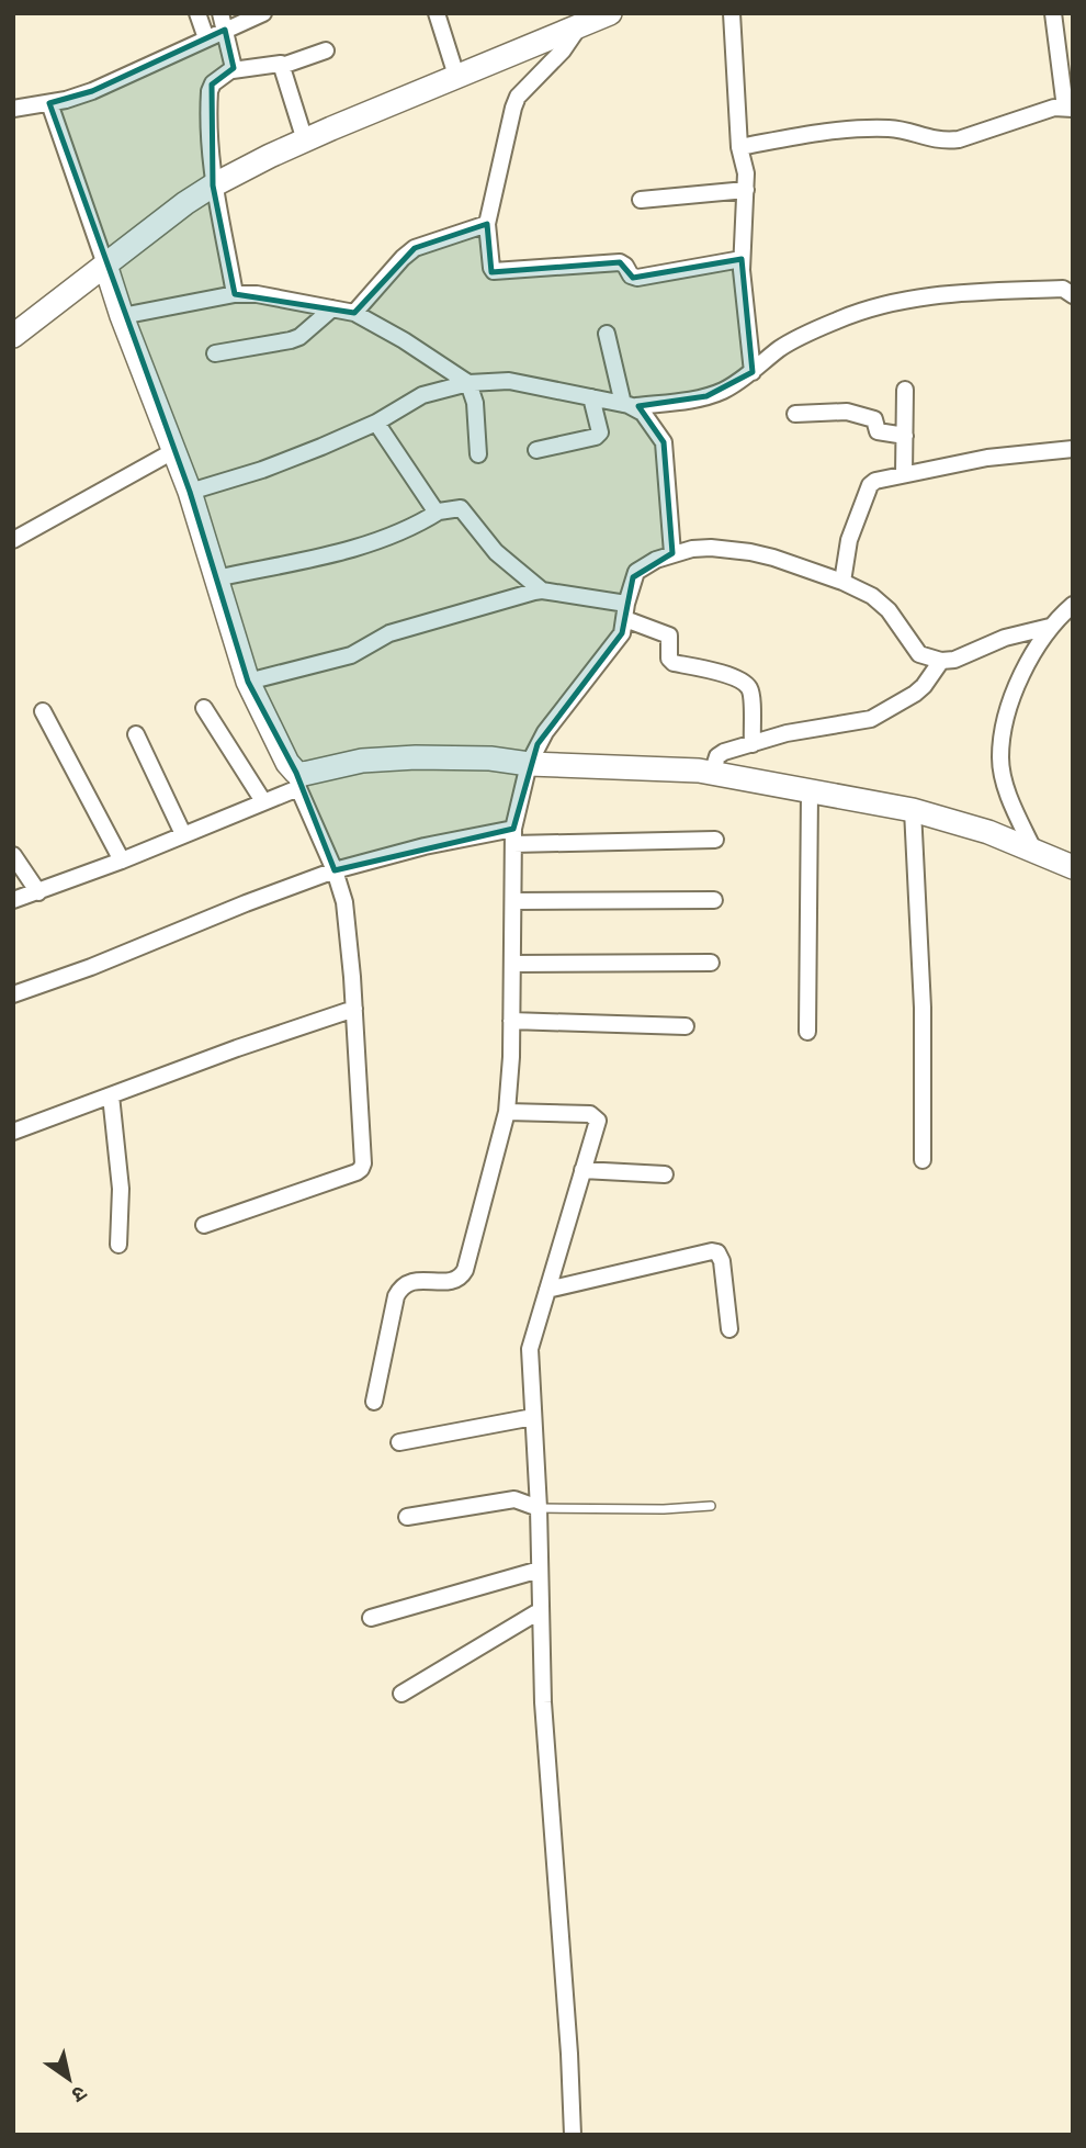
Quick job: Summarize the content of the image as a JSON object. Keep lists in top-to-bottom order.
{
  "north": "bottom right"
}
